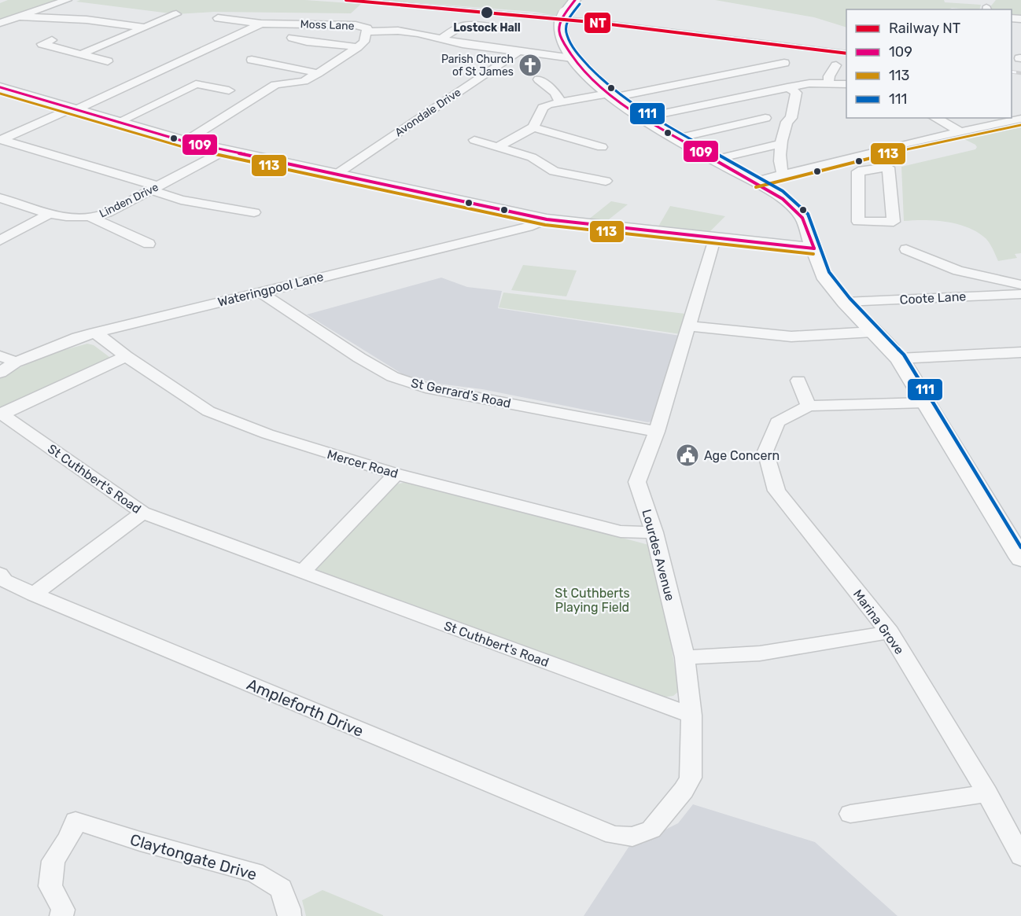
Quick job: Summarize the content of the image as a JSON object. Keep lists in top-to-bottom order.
{
  "streets": {
    "street": [
      "Moss Lane",
      "Avondale Drive",
      "Linden Drive",
      "Wateringpool Lane",
      "Coote Lane",
      "St Gerrard's Road",
      "Mercer Road",
      "St Cuthbert's Road",
      "Lourdes Avenue",
      "Marina Grove",
      "Ampleforth Drive",
      "Claytongate Drive"
    ]
  },
  "crossings": [
    ["Moss Lane", "Avondale Drive"],
    ["Wateringpool Lane", "St Gerrard's Road"],
    ["Wateringpool Lane", "Mercer Road"],
    ["St Gerrard's Road", "Lourdes Avenue"],
    ["Mercer Road", "Lourdes Avenue"],
    ["St Cuthbert's Road", "Lourdes Avenue"],
    ["Lourdes Avenue", "Ampleforth Drive"]
  ],
  "parks": ["St Cuthberts Playing Field"],
  "places": {
    "other": ["Lostock Hall"],
    "church": ["Parish Church of St James"],
    "public building": ["Age Concern"]
  },
  "lines": [
    "rail line NT",
    "transit line 109",
    "transit line 111",
    "transit line 113"
  ],
  "legend": [
    "Railway NT",
    "109",
    "113",
    "111"
  ]
}
